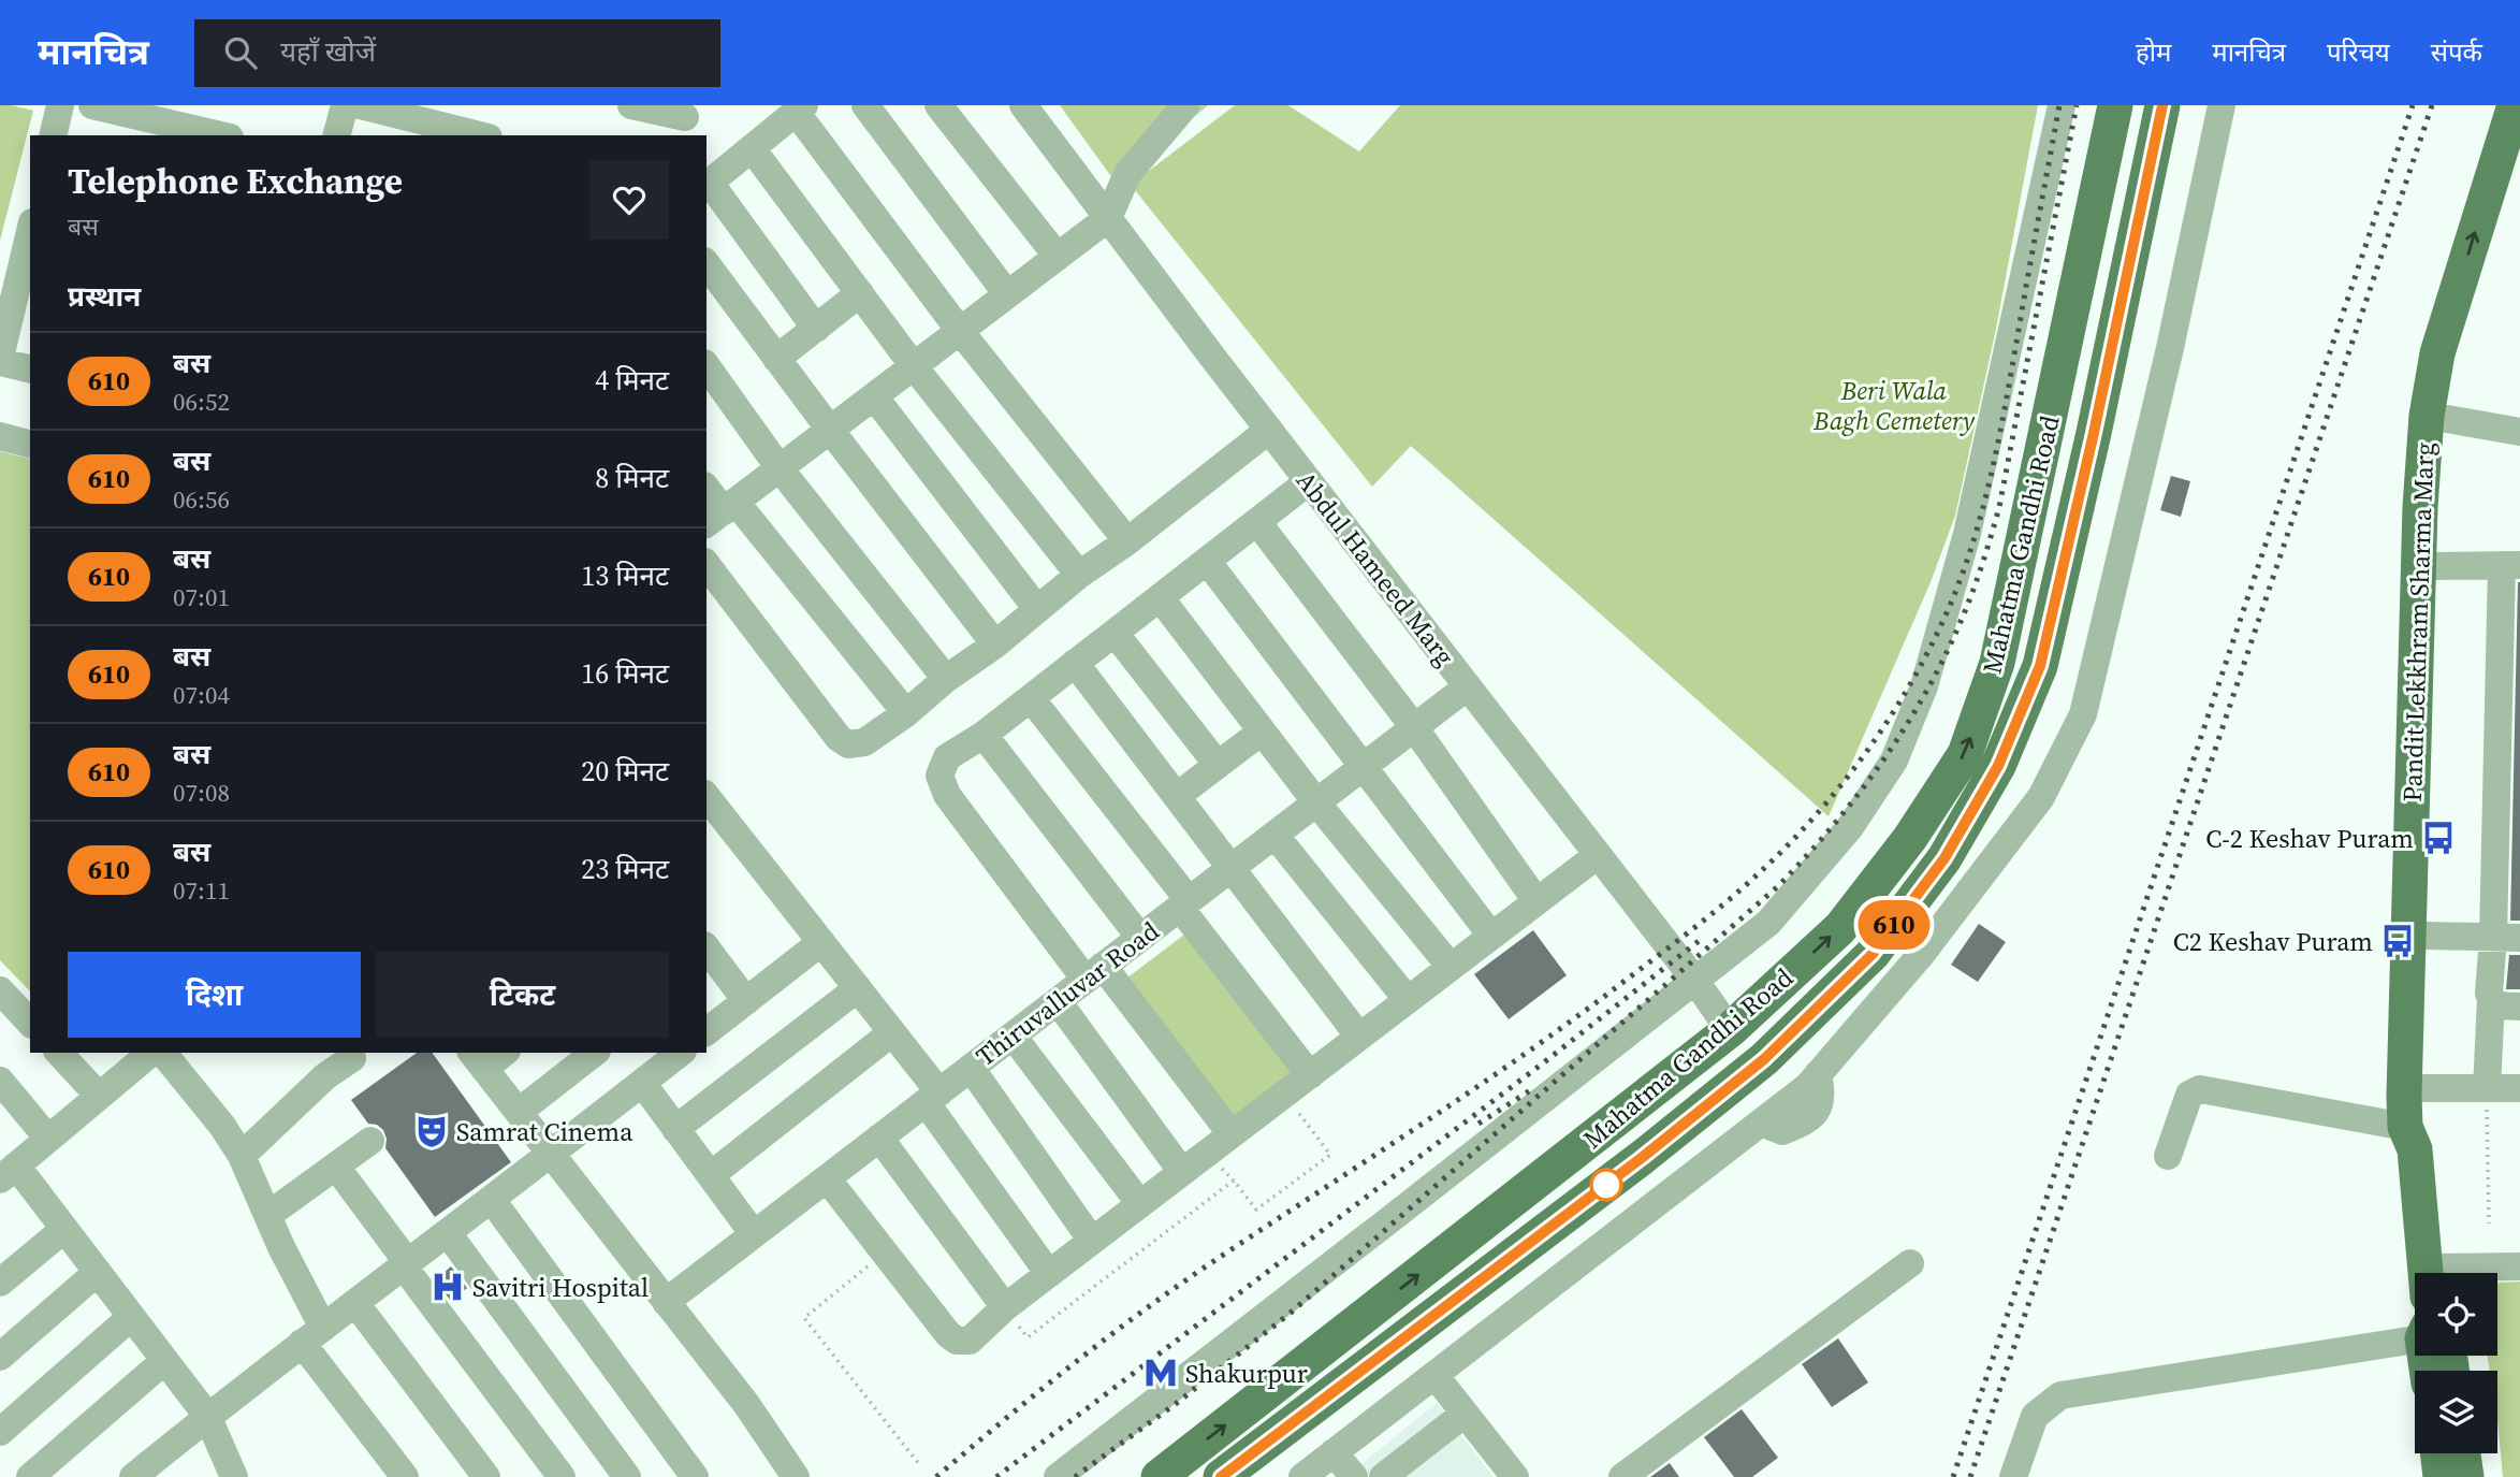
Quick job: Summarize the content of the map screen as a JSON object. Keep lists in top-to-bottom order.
{
  "streets": {
    "main road": ["Mahatma Gandhi Road", "Pandit Lekkhram Sharma Marg"],
    "street": ["Abdul Hameed Marg", "Thiruvalluvar Road"]
  },
  "crossings": [
    ["Mahatma Gandhi Road", "Abdul Hameed Marg"],
    ["Abdul Hameed Marg", "Thiruvalluvar Road"]
  ],
  "parks": ["Beri Wala Bagh Cemetery"],
  "places": {
    "bus stop": ["C-2 Keshav Puram", "C2 Keshav Puram"],
    "theatre": ["Samrat Cinema"],
    "hospital": ["Savitri Hospital"],
    "metro station": ["Shakurpur"]
  },
  "lines": ["bus line 610"],
  "page": {
    "header": "मानचित्र",
    "search": "यहाँ खोजें",
    "nav": [
      "होम",
      "मानचित्र",
      "परिचय",
      "संपर्क"
    ],
    "on_map": "610",
    "heading": [
      ["Telephone Exchange", "बस"],
      "प्रस्थान"
    ],
    "list": [
      {
        "mark": "610",
        "name": "बस",
        "note": "06:52",
        "value": "4 मिनट"
      },
      {
        "mark": "610",
        "name": "बस",
        "note": "06:56",
        "value": "8 मिनट"
      },
      {
        "mark": "610",
        "name": "बस",
        "note": "07:01",
        "value": "13 मिनट"
      },
      {
        "mark": "610",
        "name": "बस",
        "note": "07:04",
        "value": "16 मिनट"
      },
      {
        "mark": "610",
        "name": "बस",
        "note": "07:08",
        "value": "20 मिनट"
      },
      {
        "mark": "610",
        "name": "बस",
        "note": "07:11",
        "value": "23 मिनट"
      }
    ],
    "buttons": ["दिशा", "टिकट"]
  }
}
